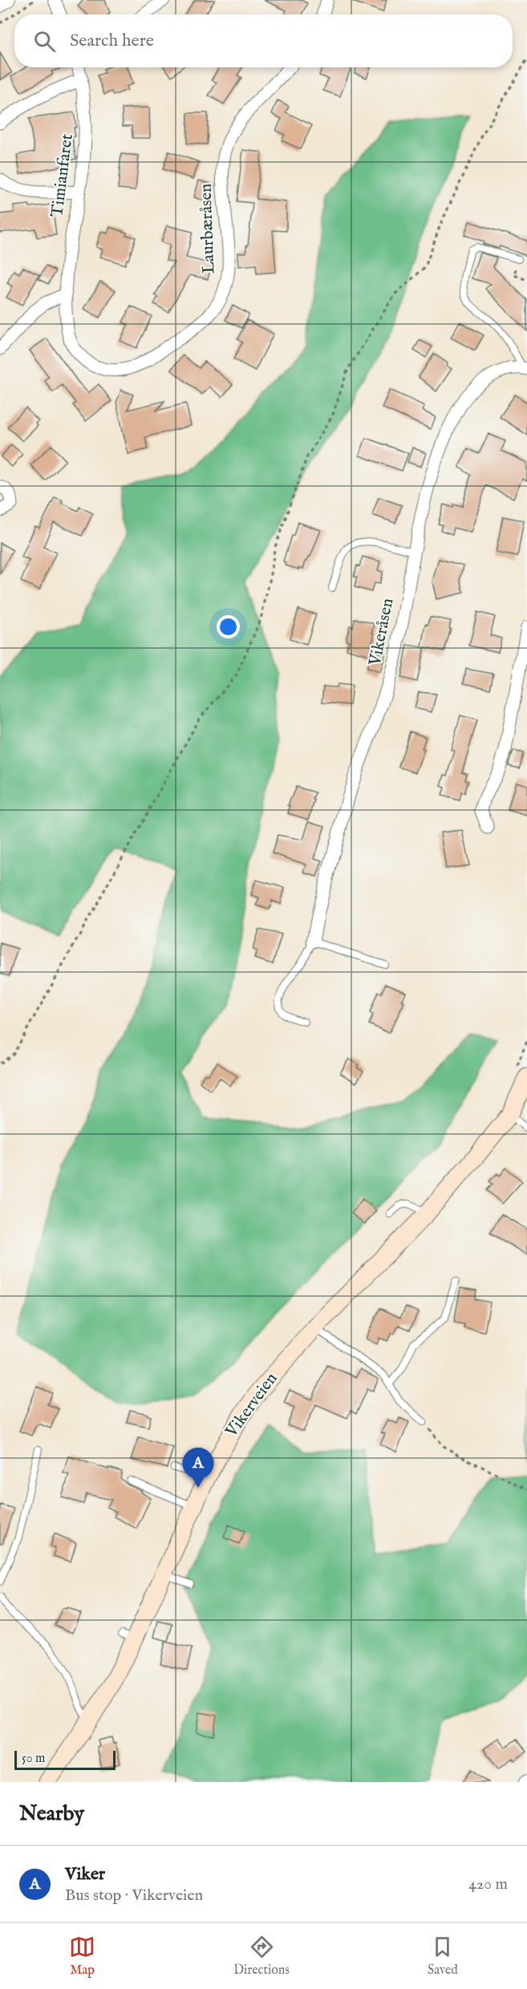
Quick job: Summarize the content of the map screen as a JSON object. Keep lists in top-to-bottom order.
{
  "streets": {
    "main road": ["Vikerveien"],
    "street": ["Timianfaret", "Laurbæråsen", "Vikeråsen"]
  },
  "crossings": [
    ["Timianfaret", "Laurbæråsen"]
  ],
  "scale_bar": "50 m",
  "page": {
    "search": "Search here",
    "pins": "A",
    "scale": "50 m",
    "heading": "Nearby",
    "list": [
      {
        "mark": "A",
        "name": "Viker",
        "note": "Bus stop · Vikerveien",
        "value": "420 m"
      }
    ],
    "nav": ["Map", "Directions", "Saved"]
  }
}
